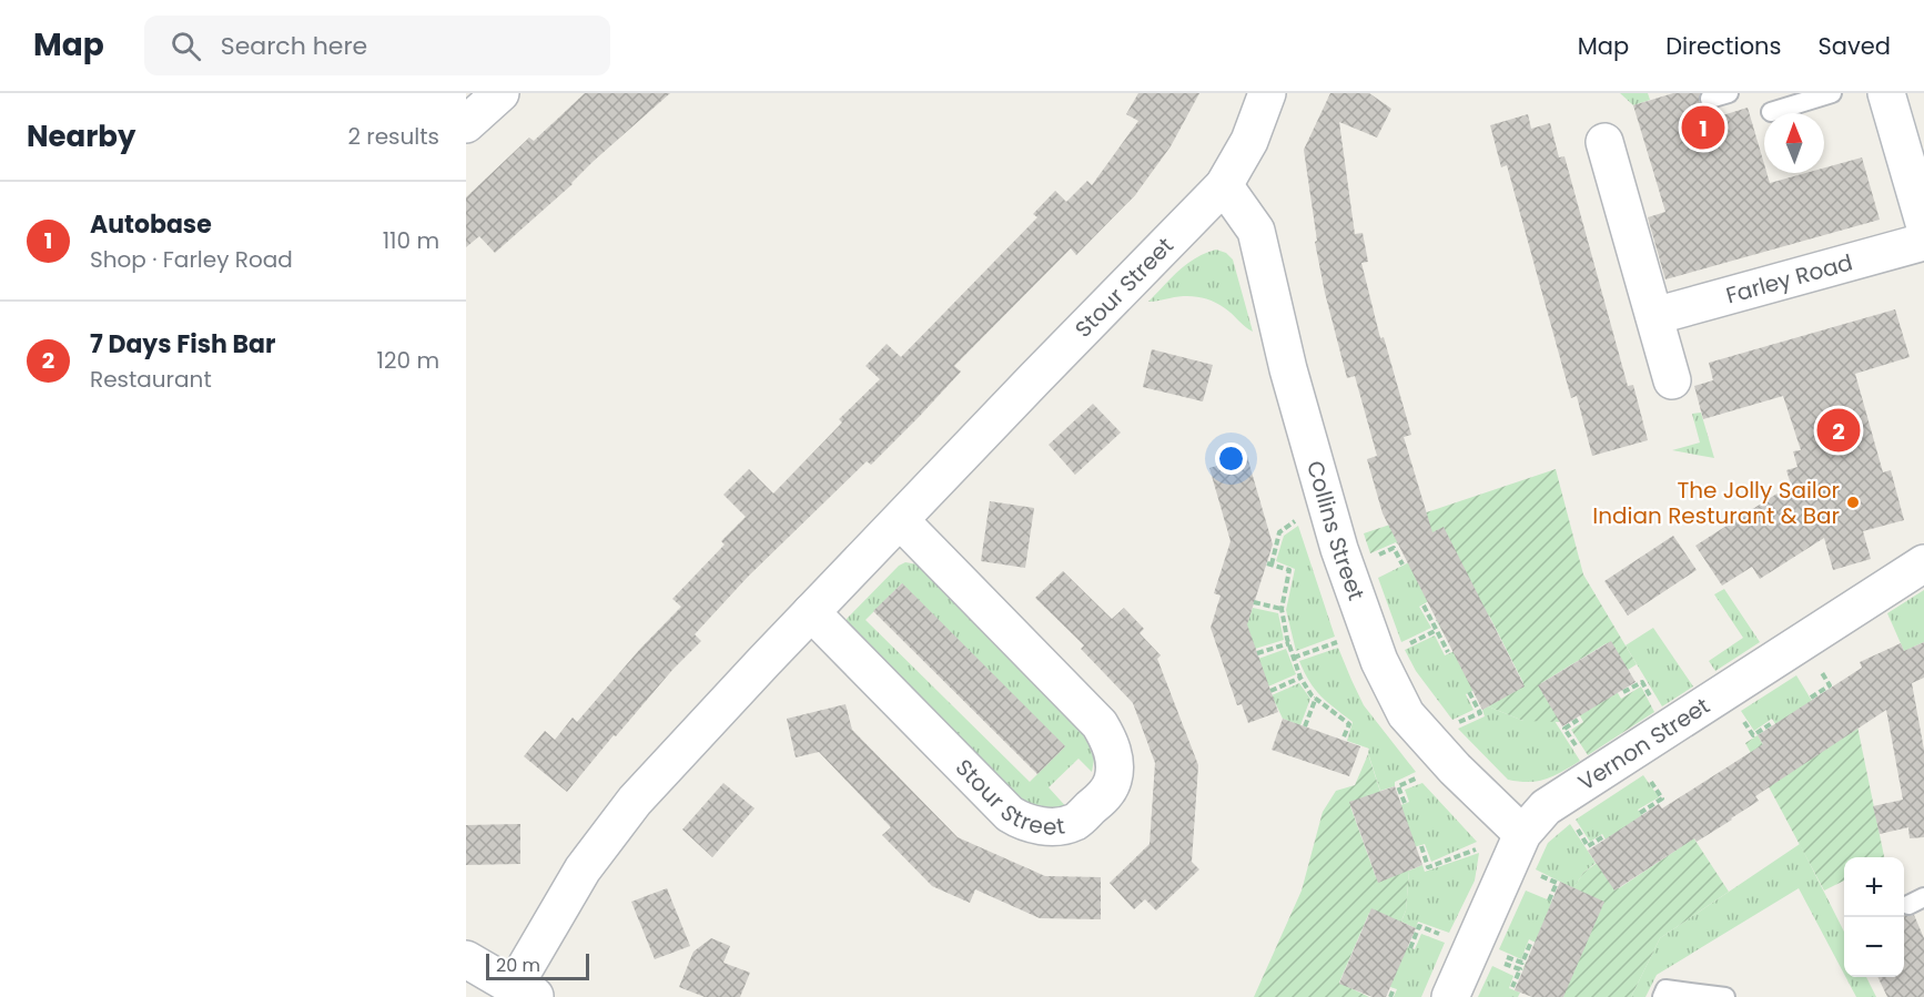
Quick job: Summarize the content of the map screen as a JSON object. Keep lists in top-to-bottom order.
{
  "streets": {
    "street": [
      "Farley Road",
      "Stour Street",
      "Collins Street",
      "Vernon Street"
    ]
  },
  "crossings": [
    ["Stour Street", "Collins Street"],
    ["Collins Street", "Vernon Street"]
  ],
  "places": ["The Jolly Sailor Indian Resturant & Bar"],
  "scale_bar": "20 m",
  "north": "top",
  "page": {
    "header": "Map",
    "search": "Search here",
    "nav": ["Map", "Directions", "Saved"],
    "heading": ["Nearby", "2 results"],
    "pins": ["1", "2"],
    "list": [
      {
        "mark": "1",
        "name": "Autobase",
        "note": "Shop · Farley Road",
        "value": "110 m"
      },
      {
        "mark": "2",
        "name": "7 Days Fish Bar",
        "note": "Restaurant",
        "value": "120 m"
      }
    ],
    "map_buttons": ["+", "−"],
    "scale": "20 m"
  }
}
